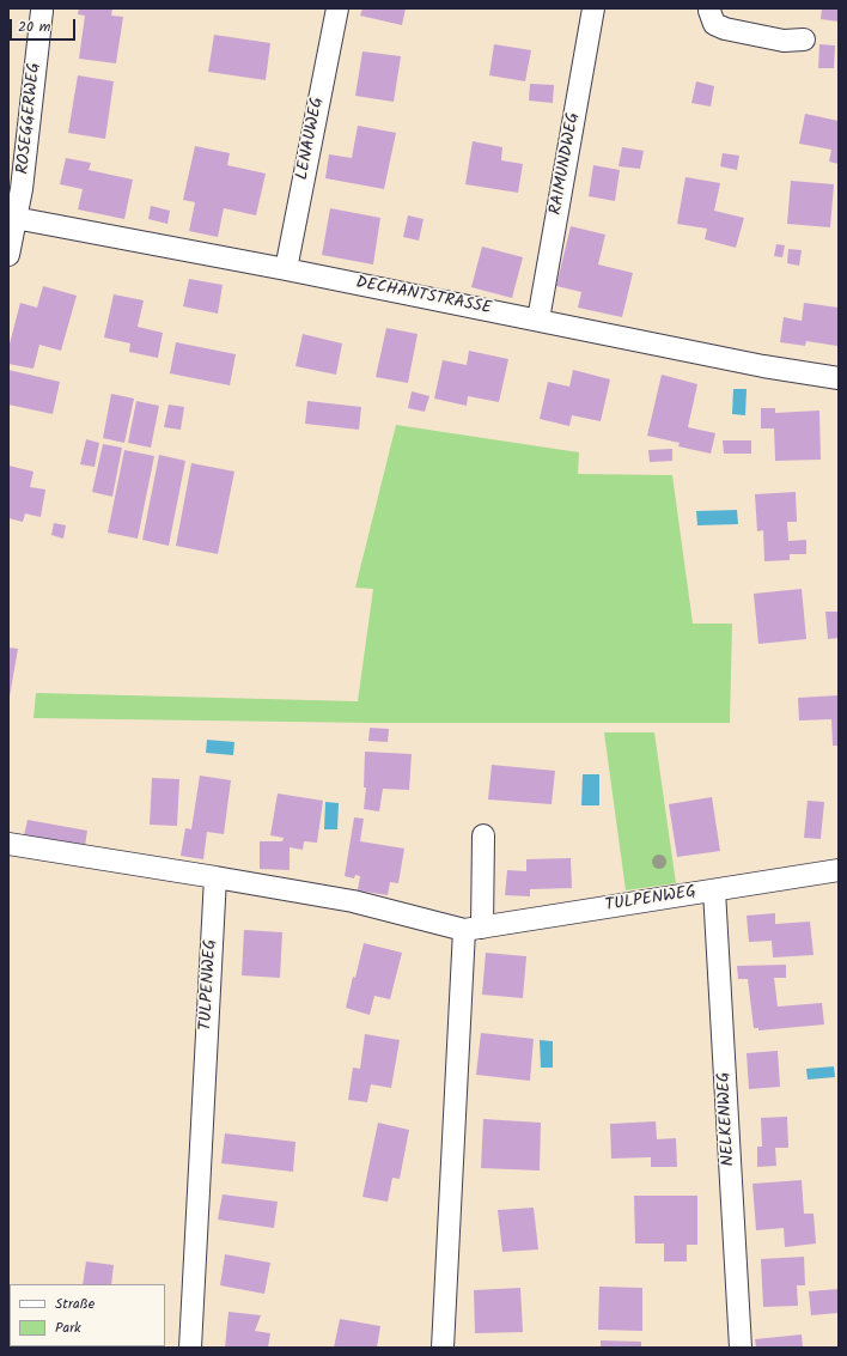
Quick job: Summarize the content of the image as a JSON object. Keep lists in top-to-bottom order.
{
  "streets": {
    "street": [
      "ROSEGGERWEG",
      "LENAUWEG",
      "RAIMUNDWEG",
      "DECHANTSTRASSE",
      "TULPENWEG",
      "NELKENWEG"
    ]
  },
  "crossings": [
    ["ROSEGGERWEG", "DECHANTSTRASSE"],
    ["LENAUWEG", "DECHANTSTRASSE"],
    ["RAIMUNDWEG", "DECHANTSTRASSE"],
    ["TULPENWEG", "NELKENWEG"]
  ],
  "legend": ["Straße", "Park"],
  "scale_bar": "20 m"
}
